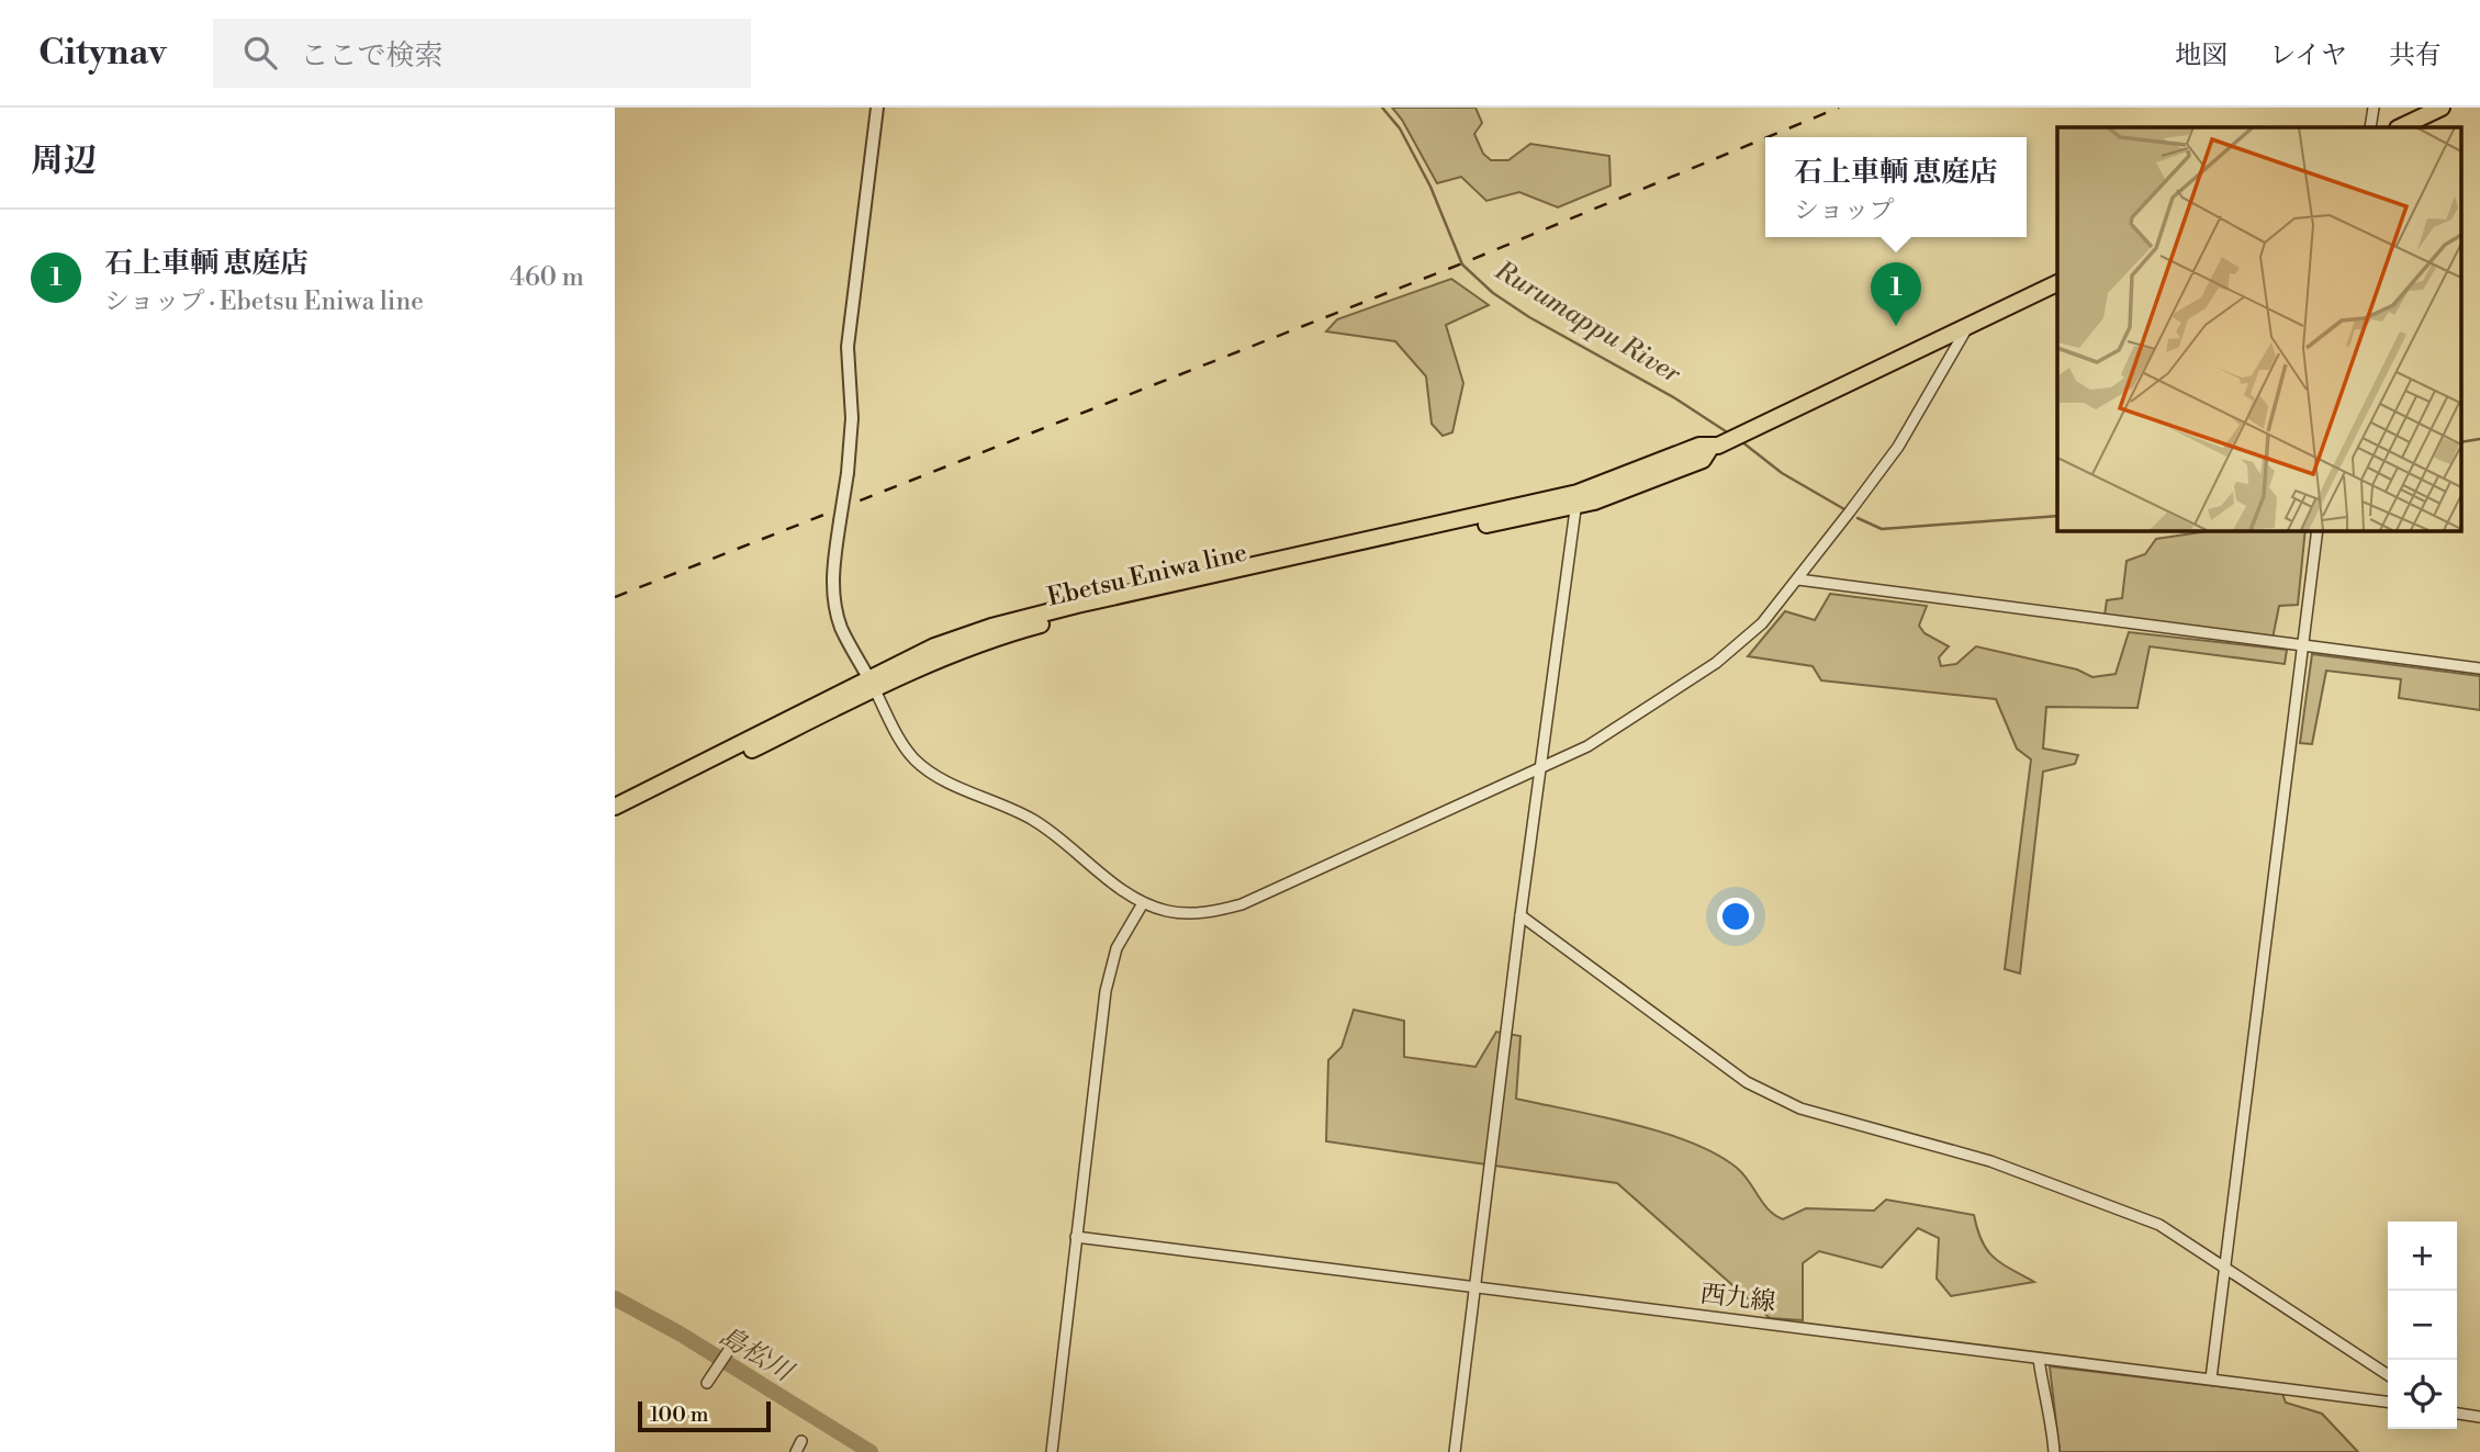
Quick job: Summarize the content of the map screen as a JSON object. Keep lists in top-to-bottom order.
{
  "streets": {
    "main road": ["Ebetsu Eniwa line"],
    "street": ["西九線"]
  },
  "water": ["Rurumappu River", "島松川"],
  "scale_bar": "100 m",
  "page": {
    "header": "Citynav",
    "search": "ここで検索",
    "nav": ["地図", "レイヤ", "共有"],
    "heading": "周辺",
    "popup": ["石上車輌 恵庭店", "ショップ"],
    "list": [
      {
        "mark": "1",
        "name": "石上車輌 恵庭店",
        "note": "ショップ · Ebetsu Eniwa line",
        "value": "460 m"
      }
    ],
    "pins": "1",
    "map_buttons": ["+", "−"],
    "scale": "100 m"
  }
}
